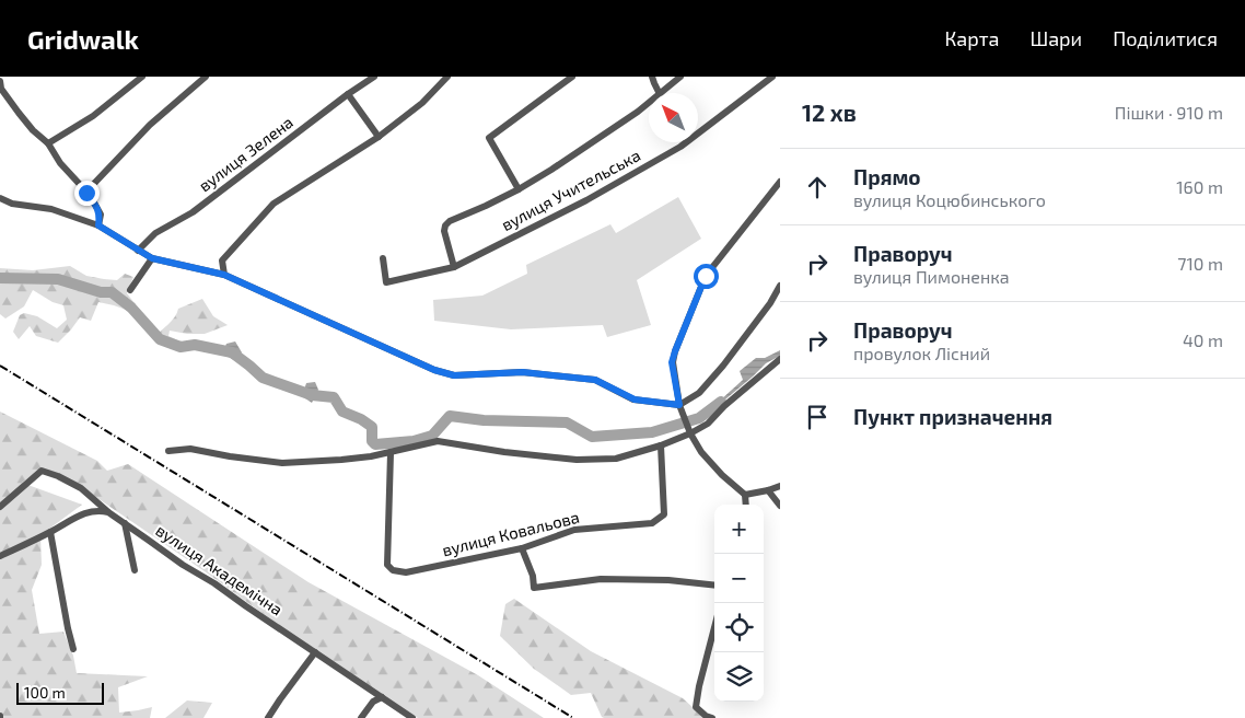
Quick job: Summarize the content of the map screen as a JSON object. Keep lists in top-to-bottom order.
{
  "streets": {
    "street": [
      "вулиця Зелена",
      "вулиця Учительська",
      "вулиця Ковальова",
      "вулиця Академічна"
    ]
  },
  "scale_bar": "100 m",
  "north": "top left",
  "page": {
    "header": "Gridwalk",
    "nav": ["Карта", "Шари", "Поділитися"],
    "heading": ["12 хв", "Пішки · 910 m"],
    "list": [
      ["Прямо", "вулиця Коцюбинського", "160 m"],
      ["Праворуч", "вулиця Пимоненка", "710 m"],
      ["Праворуч", "провулок Лісний", "40 m"],
      "Пункт призначення"
    ],
    "map_buttons": ["+", "−"],
    "scale": "100 m"
  }
}
